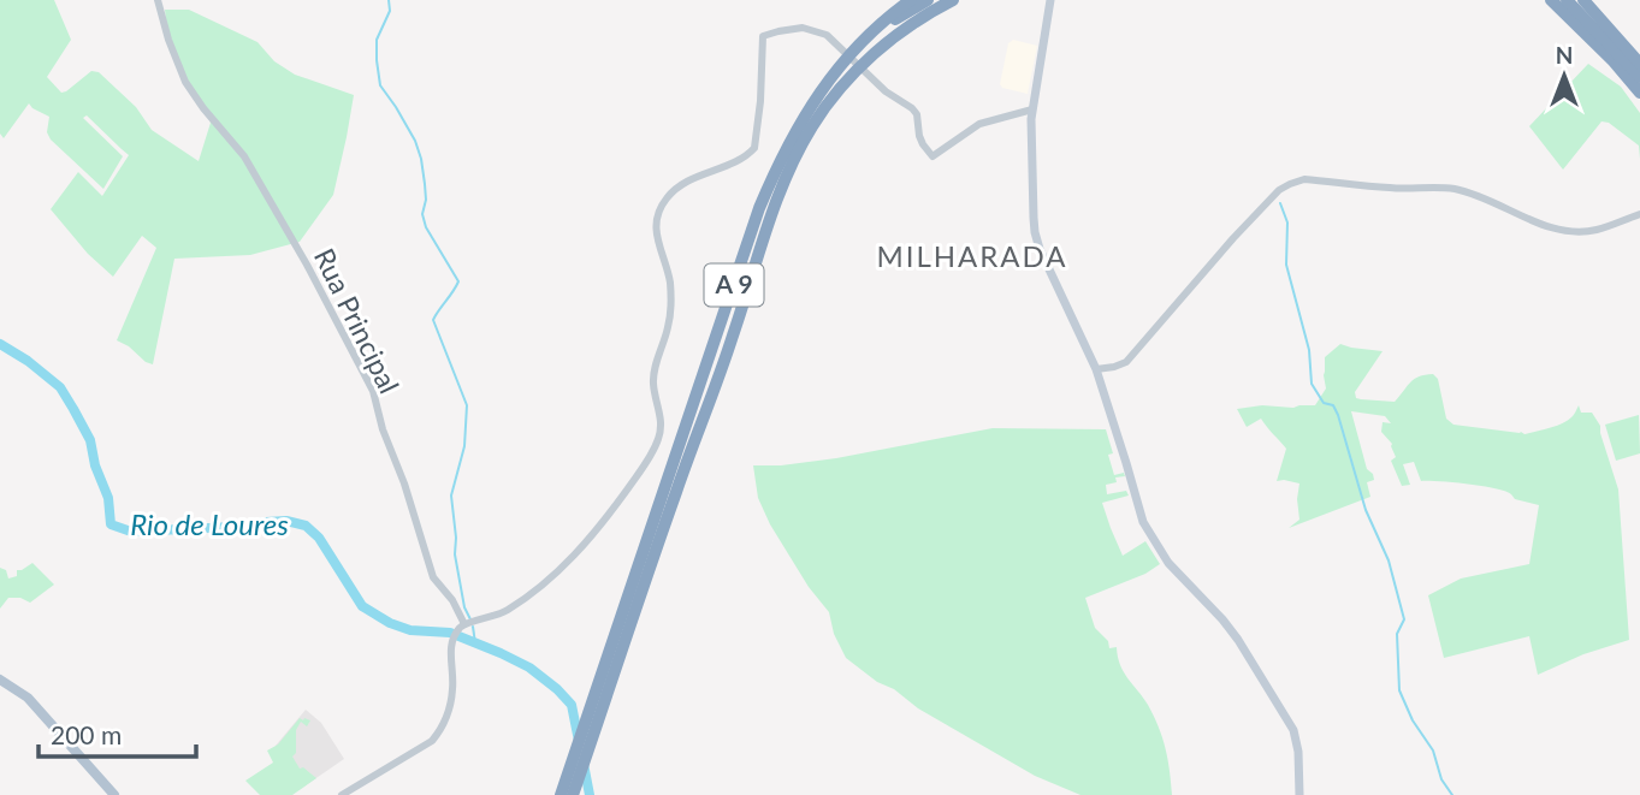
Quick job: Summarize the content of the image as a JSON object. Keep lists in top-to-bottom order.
{
  "streets": {
    "highway": ["A 9"],
    "street": ["Rua Principal"]
  },
  "districts": ["MILHARADA"],
  "water": ["Rio de Loures"],
  "scale_bar": "200 m",
  "north": "top"
}
